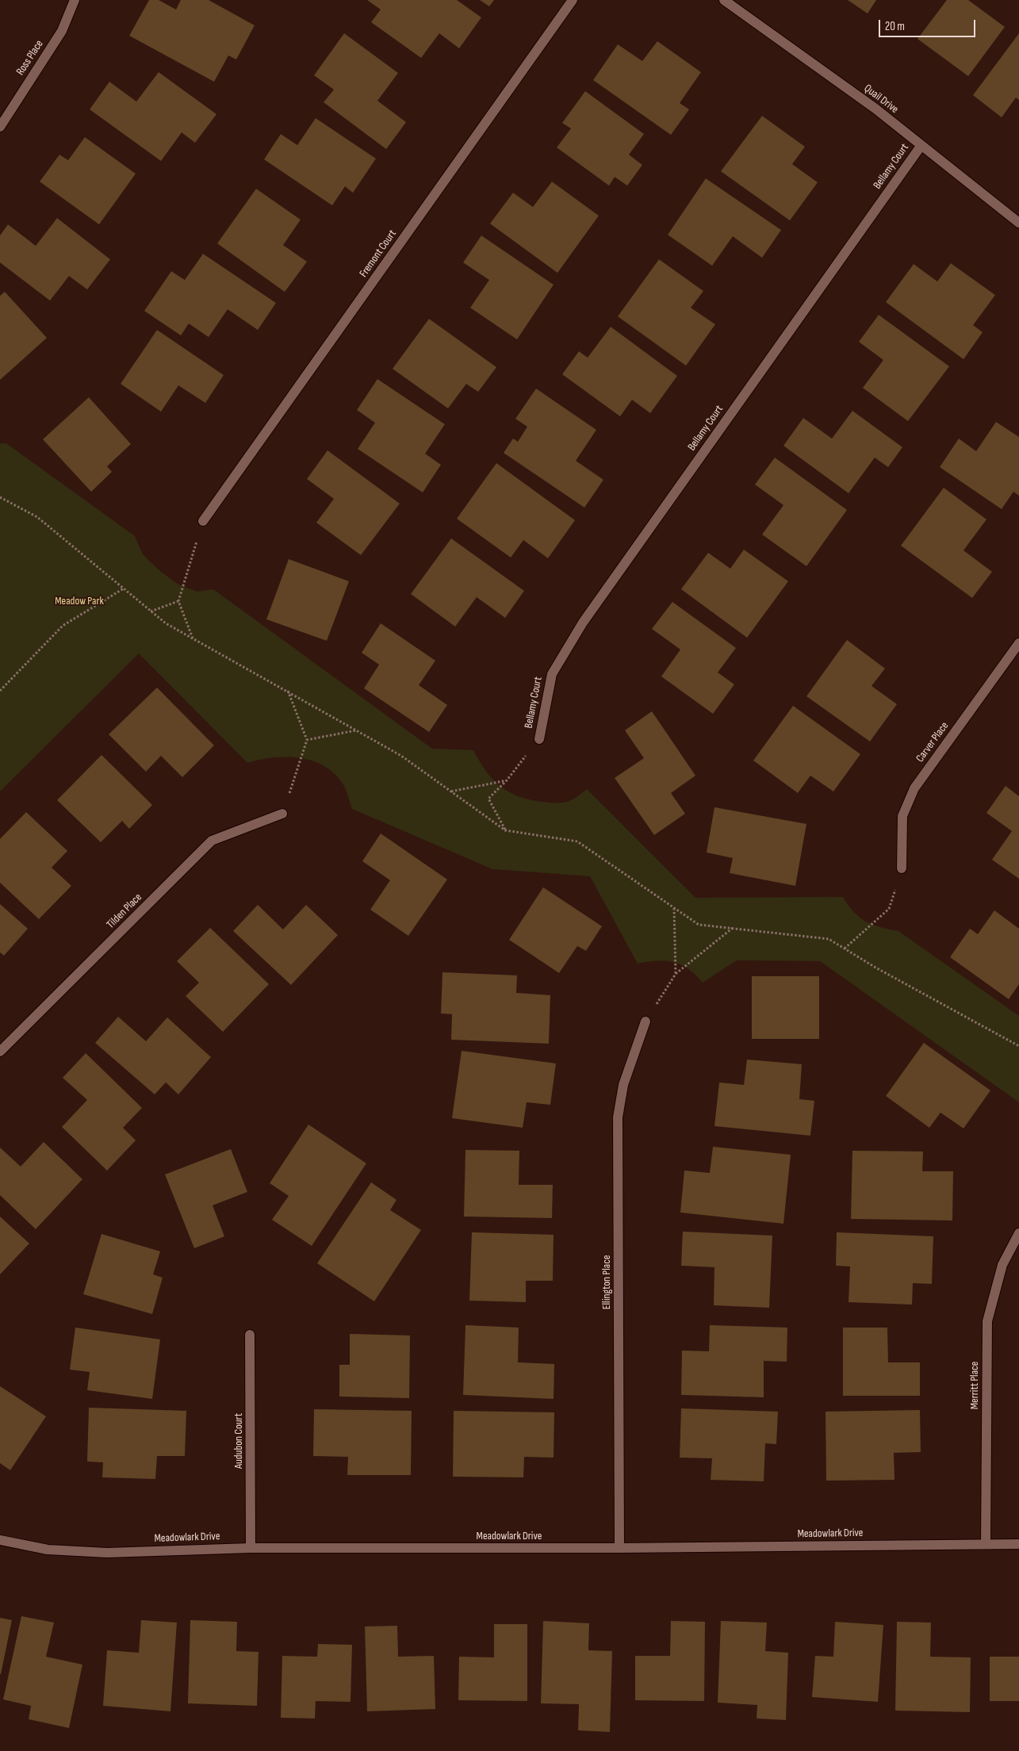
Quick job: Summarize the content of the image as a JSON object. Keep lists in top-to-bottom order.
{
  "streets": {
    "street": [
      "Ross Place",
      "Quail Drive",
      "Bellamy Court",
      "Fremont Court",
      "Carver Place",
      "Tilden Place",
      "Ellington Place",
      "Merritt Place",
      "Audubon Court",
      "Meadowlark Drive"
    ]
  },
  "crossings": [
    ["Quail Drive", "Bellamy Court"],
    ["Ellington Place", "Meadowlark Drive"],
    ["Merritt Place", "Meadowlark Drive"],
    ["Audubon Court", "Meadowlark Drive"]
  ],
  "parks": ["Meadow Park"],
  "scale_bar": "20 m"
}
